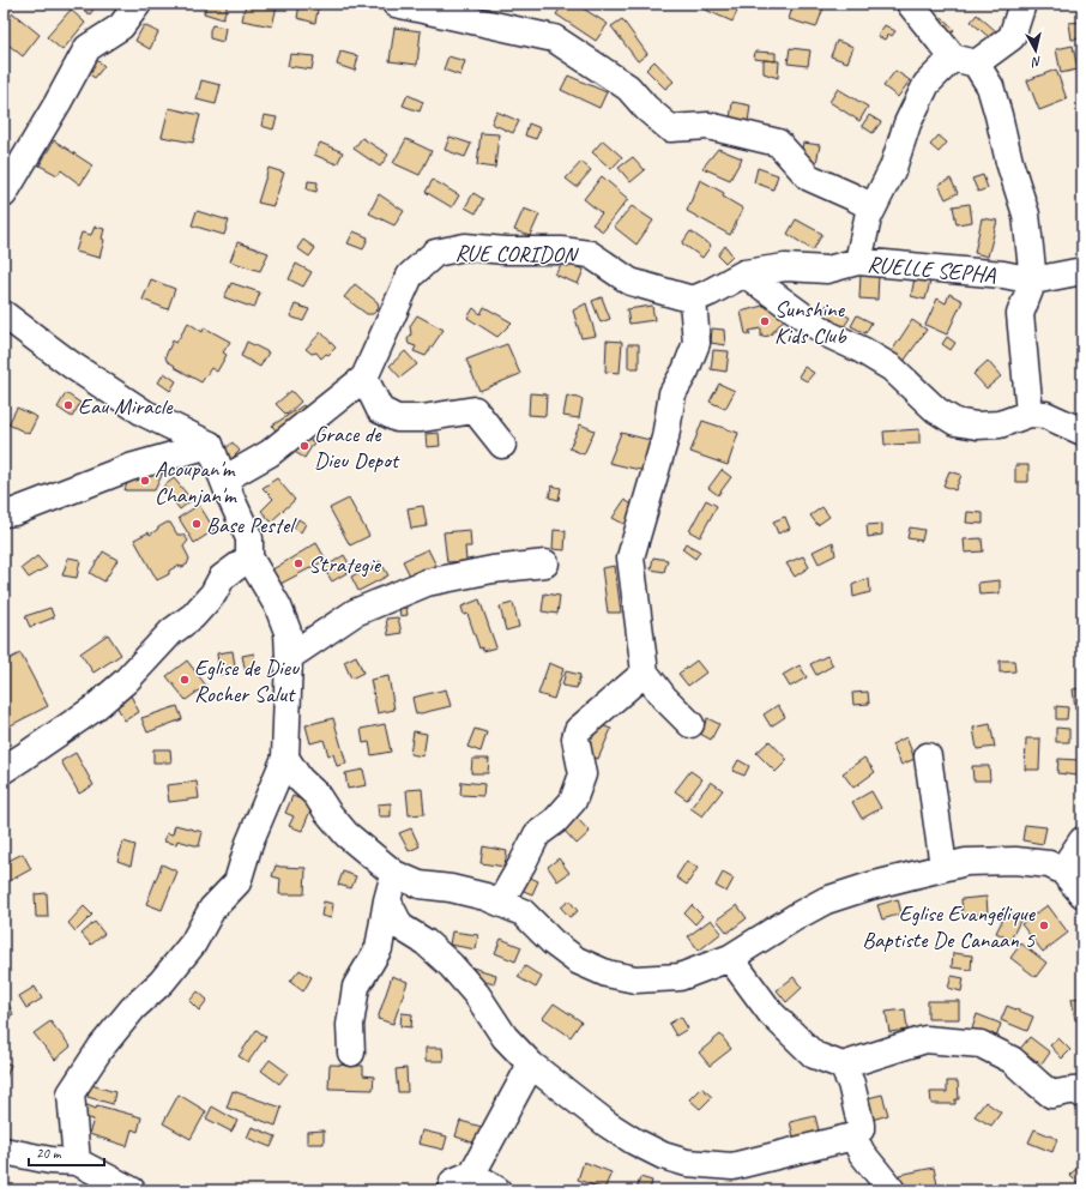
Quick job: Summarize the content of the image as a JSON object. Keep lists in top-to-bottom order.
{
  "streets": {
    "street": ["RUE CORIDON", "RUELLE SEPHA"]
  },
  "crossings": [
    ["RUE CORIDON", "RUELLE SEPHA"]
  ],
  "places": [
    "Sunshine Kids Club",
    "Eau Miracle",
    "Grace de Dieu Depot",
    "Acoupan'm Chanjan'm",
    "Base Pestel",
    "Strategie",
    "Eglise de Dieu Rocher Salut",
    "Eglise Evangélique Baptiste De Canaan 5"
  ],
  "scale_bar": "20 m",
  "north": "bottom"
}
